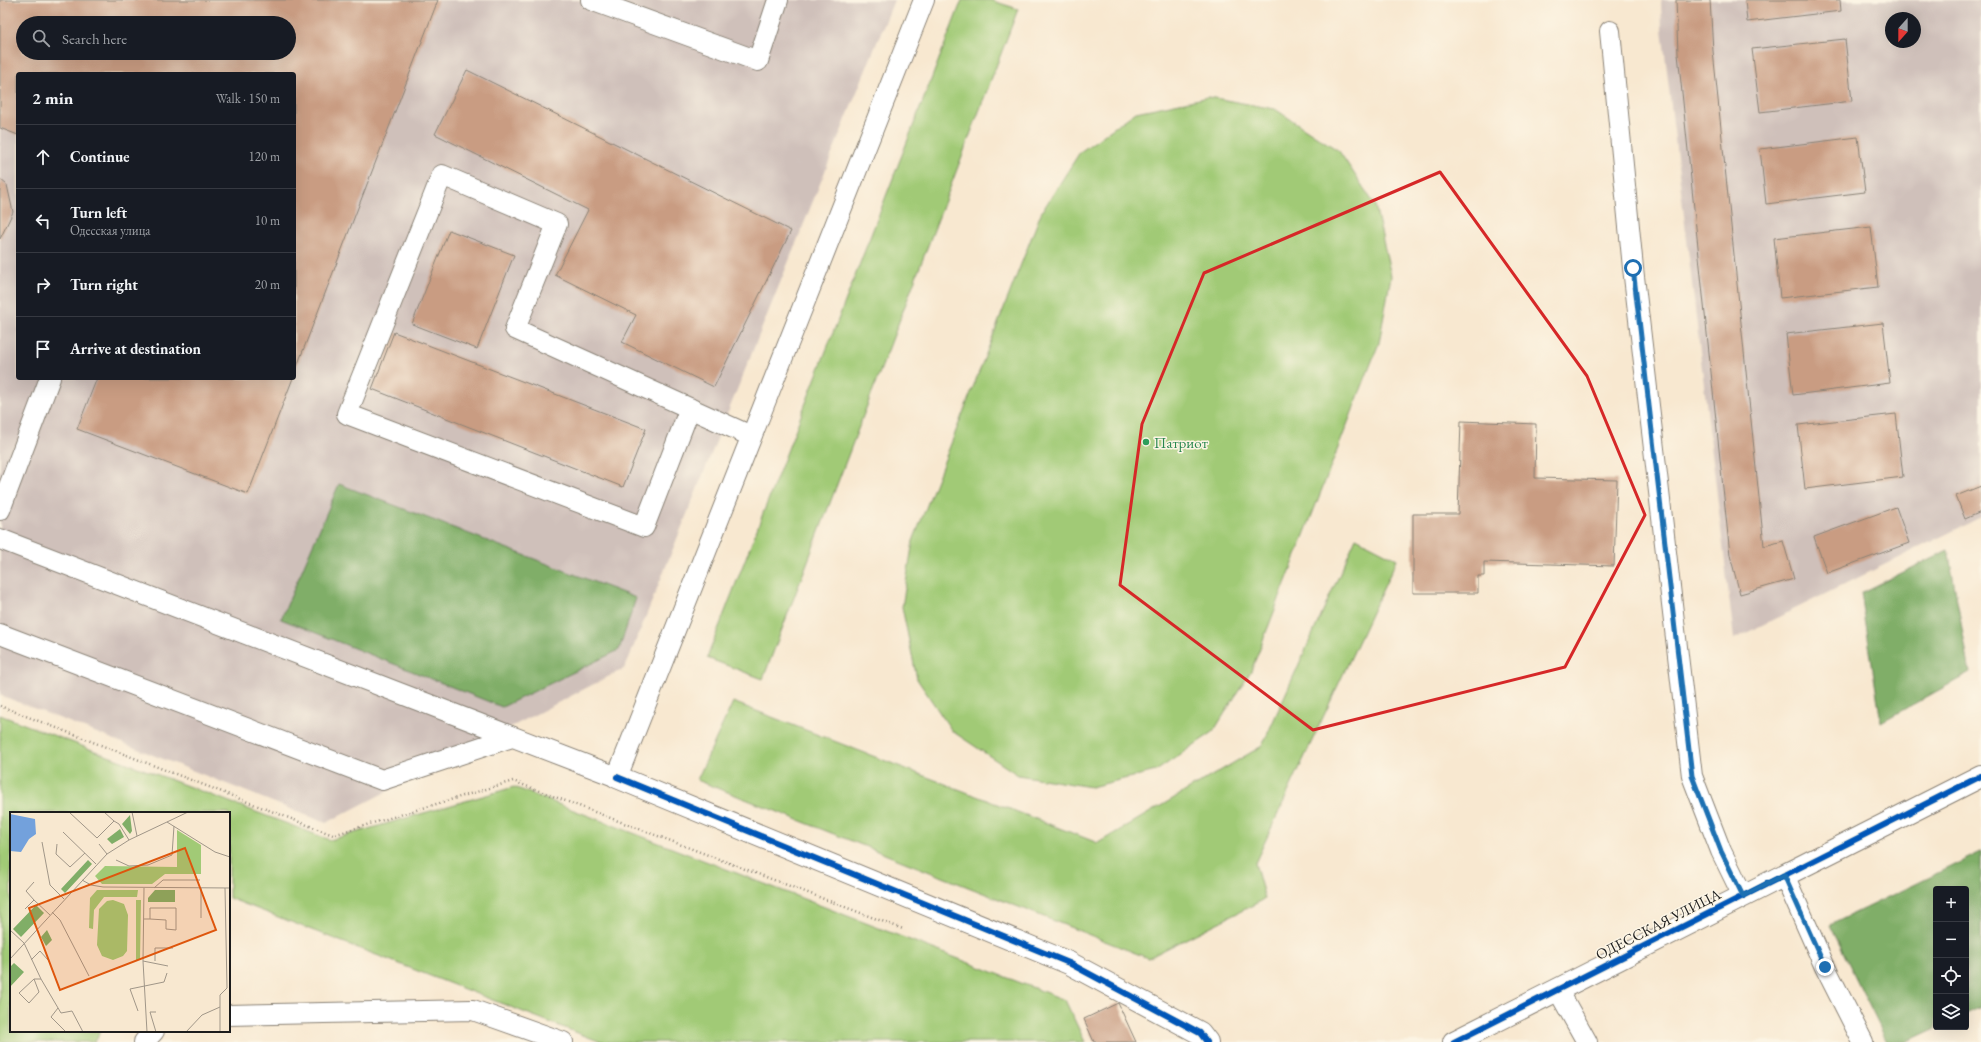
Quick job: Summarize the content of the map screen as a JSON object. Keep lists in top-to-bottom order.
{
  "streets": {
    "street": ["ОДЕССКАЯ УЛИЦА"]
  },
  "places": ["Патриот"],
  "north": "bottom",
  "page": {
    "search": "Search here",
    "heading": ["2 min", "Walk · 150 m"],
    "list": [
      ["Continue", "120 m"],
      ["Turn left", "Одесская улица", "10 m"],
      ["Turn right", "20 m"],
      "Arrive at destination"
    ],
    "map_buttons": ["+", "−"]
  }
}
